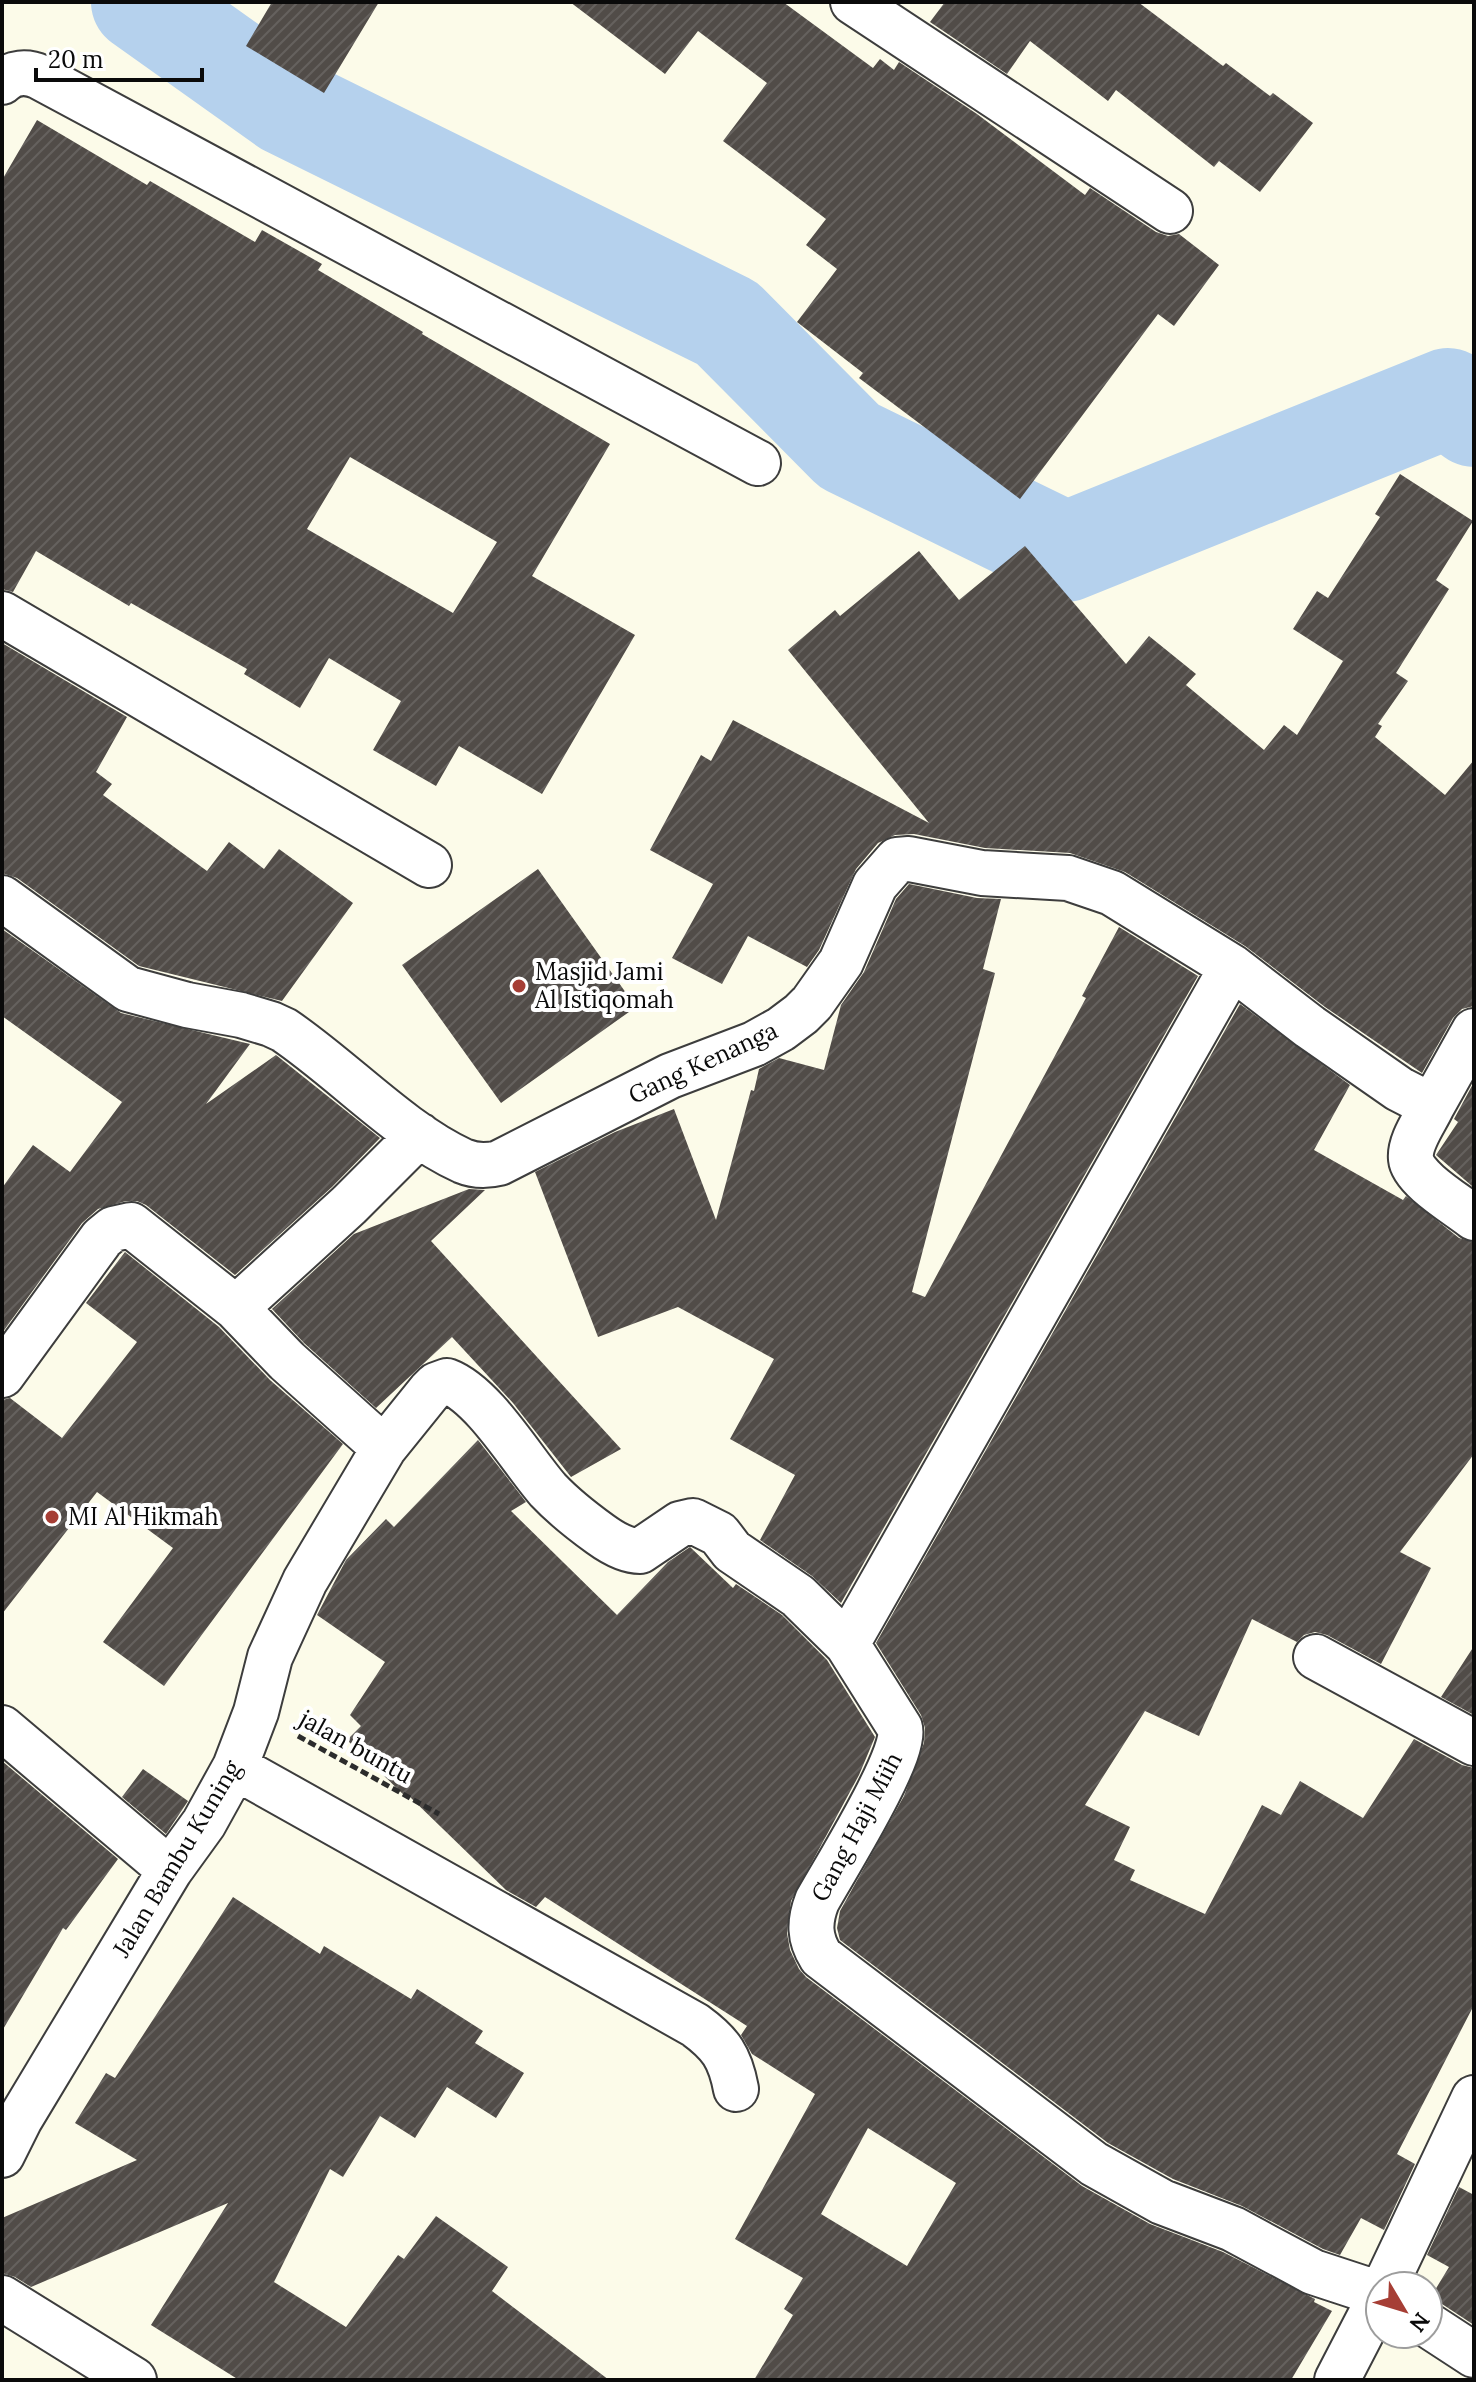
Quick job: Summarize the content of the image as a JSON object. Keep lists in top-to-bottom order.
{
  "streets": {
    "street": ["Gang Kenanga", "Gang Haji Miih", "Jalan Bambu Kuning"],
    "path": ["jalan buntu"]
  },
  "crossings": [
    ["jalan buntu", "Jalan Bambu Kuning"],
    ["Gang Haji Miih", "Jalan Bambu Kuning"]
  ],
  "places": ["Masjid Jami Al Istiqomah", "MI Al Hikmah"],
  "scale_bar": "20 m",
  "north": "bottom right"
}
